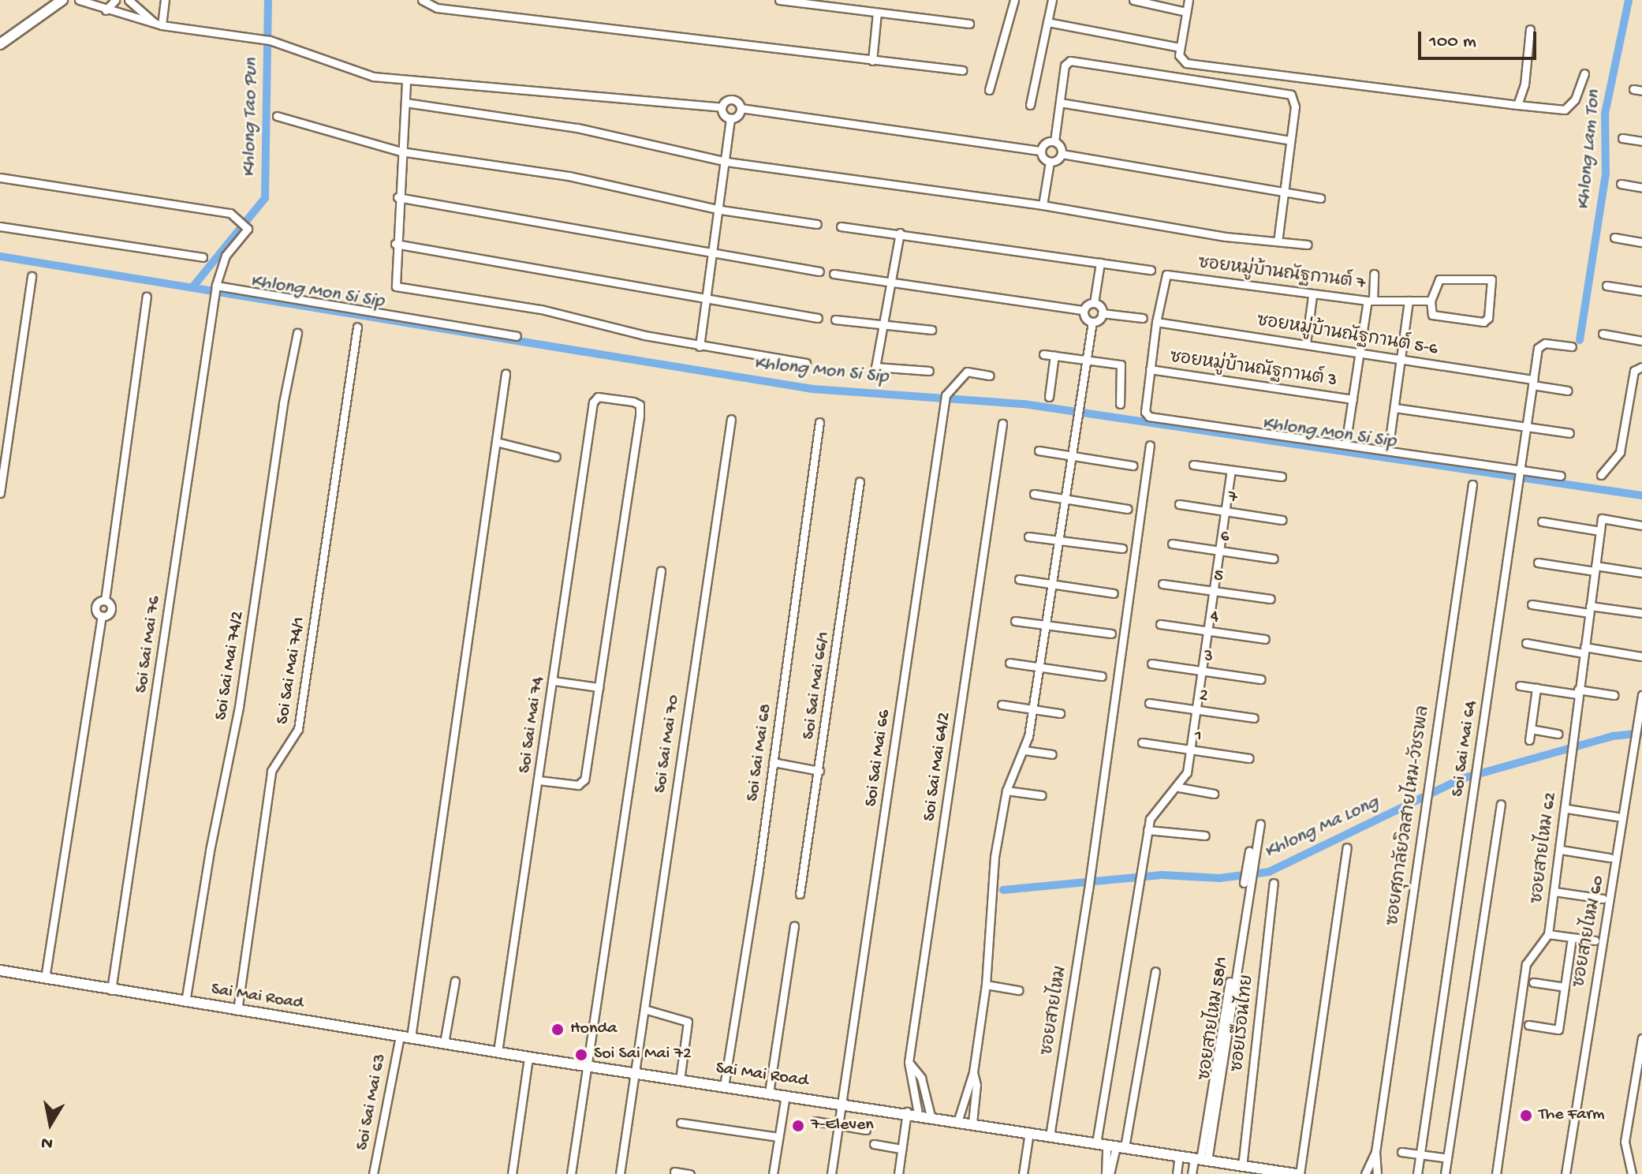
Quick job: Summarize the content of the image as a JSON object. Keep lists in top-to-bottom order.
{
  "streets": {
    "main road": ["Sai Mai Road"],
    "street": [
      "ซอยหมู่บ้านณัฐกานต์ 7",
      "ซอยหมู่บ้านณัฐกานต์ 5-6",
      "ซอยหมู่บ้านณัฐกานต์ 3",
      "7",
      "6",
      "5",
      "4",
      "Soi Sai Mai 76",
      "3",
      "Soi Sai Mai 74/2",
      "Soi Sai Mai 74/1",
      "Soi Sai Mai 66/1",
      "2",
      "Soi Sai Mai 74",
      "1",
      "Soi Sai Mai 70",
      "Soi Sai Mai 64",
      "Soi Sai Mai 68",
      "Soi Sai Mai 66",
      "Soi Sai Mai 64/2",
      "ซอยศุภาลัยวิลสายไหม-วัชรพล",
      "ซอยสายไหม 62",
      "ซอยสายไหม 60",
      "ซอยสายไหม",
      "ซอยสายไหม 58/1",
      "ซอยเรือนไทย",
      "Soi Sai Mai 63"
    ]
  },
  "crossings": [
    ["ซอยหมู่บ้านณัฐกานต์ 7", "ซอยหมู่บ้านณัฐกานต์ 5-6"],
    ["ซอยหมู่บ้านณัฐกานต์ 5-6", "Soi Sai Mai 64"],
    ["Soi Sai Mai 76", "Sai Mai Road"],
    ["Soi Sai Mai 74/2", "Sai Mai Road"],
    ["Soi Sai Mai 74/1", "Sai Mai Road"],
    ["Soi Sai Mai 74", "Sai Mai Road"],
    ["Soi Sai Mai 70", "Sai Mai Road"],
    ["Soi Sai Mai 68", "Sai Mai Road"],
    ["Soi Sai Mai 66", "Sai Mai Road"],
    ["Soi Sai Mai 64/2", "Sai Mai Road"],
    ["Sai Mai Road", "ซอยสายไหม"],
    ["Sai Mai Road", "ซอยสายไหม 58/1"],
    ["Sai Mai Road", "ซอยเรือนไทย"],
    ["Sai Mai Road", "Soi Sai Mai 63"]
  ],
  "water": [
    "Khlong Tao Pun",
    "Khlong Lam Ton",
    "Khlong Mon Si Sip",
    "Khlong Ma Long"
  ],
  "places": [
    "Honda",
    "Soi Sai Mai 72",
    "The Farm",
    "7-Eleven"
  ],
  "scale_bar": "100 m",
  "north": "bottom"
}
